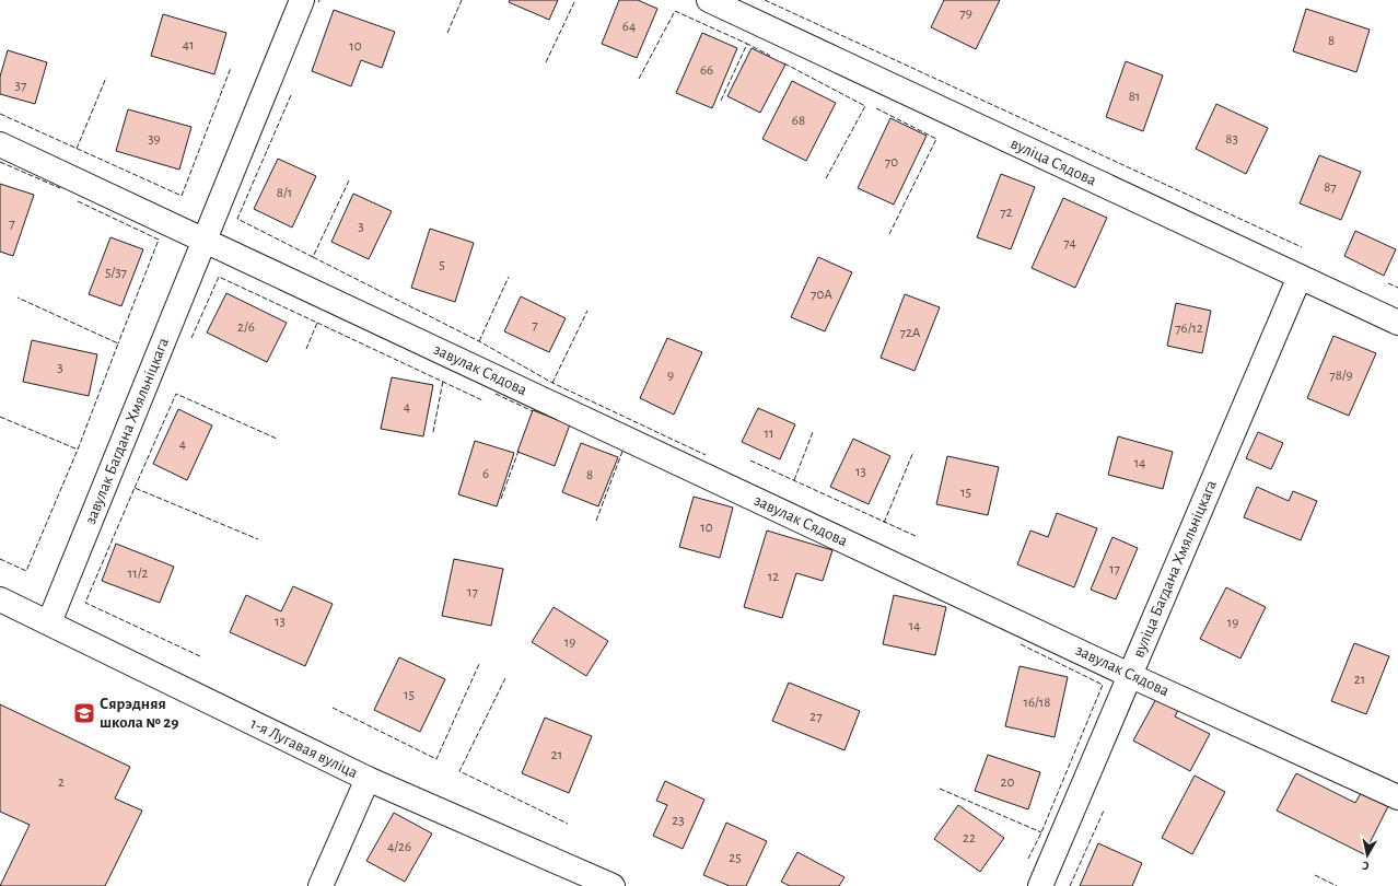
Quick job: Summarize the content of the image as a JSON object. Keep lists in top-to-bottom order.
{
  "streets": {
    "street": [
      "вуліца Сядова",
      "завулак Сядова",
      "завулак Багдана Хмяльніцкага",
      "вуліца Багдана Хмяльніцкага",
      "1-я Лугавая вуліца"
    ]
  },
  "crossings": [
    ["вуліца Сядова", "вуліца Багдана Хмяльніцкага"],
    ["завулак Сядова", "завулак Багдана Хмяльніцкага"],
    ["завулак Сядова", "вуліца Багдана Хмяльніцкага"],
    ["завулак Багдана Хмяльніцкага", "1-я Лугавая вуліца"]
  ],
  "places": {
    "school or university": ["Сярэдняя школа № 29"]
  },
  "house_numbers": [
    "79",
    "64",
    "8",
    "41",
    "10",
    "66",
    "37",
    "81",
    "68",
    "39",
    "83",
    "70",
    "87",
    "8/1",
    "72",
    "7",
    "3",
    "74",
    "5",
    "5/37",
    "70А",
    "7",
    "2/6",
    "76/12",
    "72А",
    "3",
    "9",
    "78/9",
    "4",
    "11",
    "4",
    "14",
    "13",
    "6",
    "8",
    "15",
    "10",
    "17",
    "11/2",
    "12",
    "17",
    "13",
    "19",
    "14",
    "19",
    "21",
    "15",
    "16/18",
    "27",
    "21",
    "2",
    "20",
    "23",
    "22",
    "4/26",
    "25"
  ],
  "north": "bottom"
}
